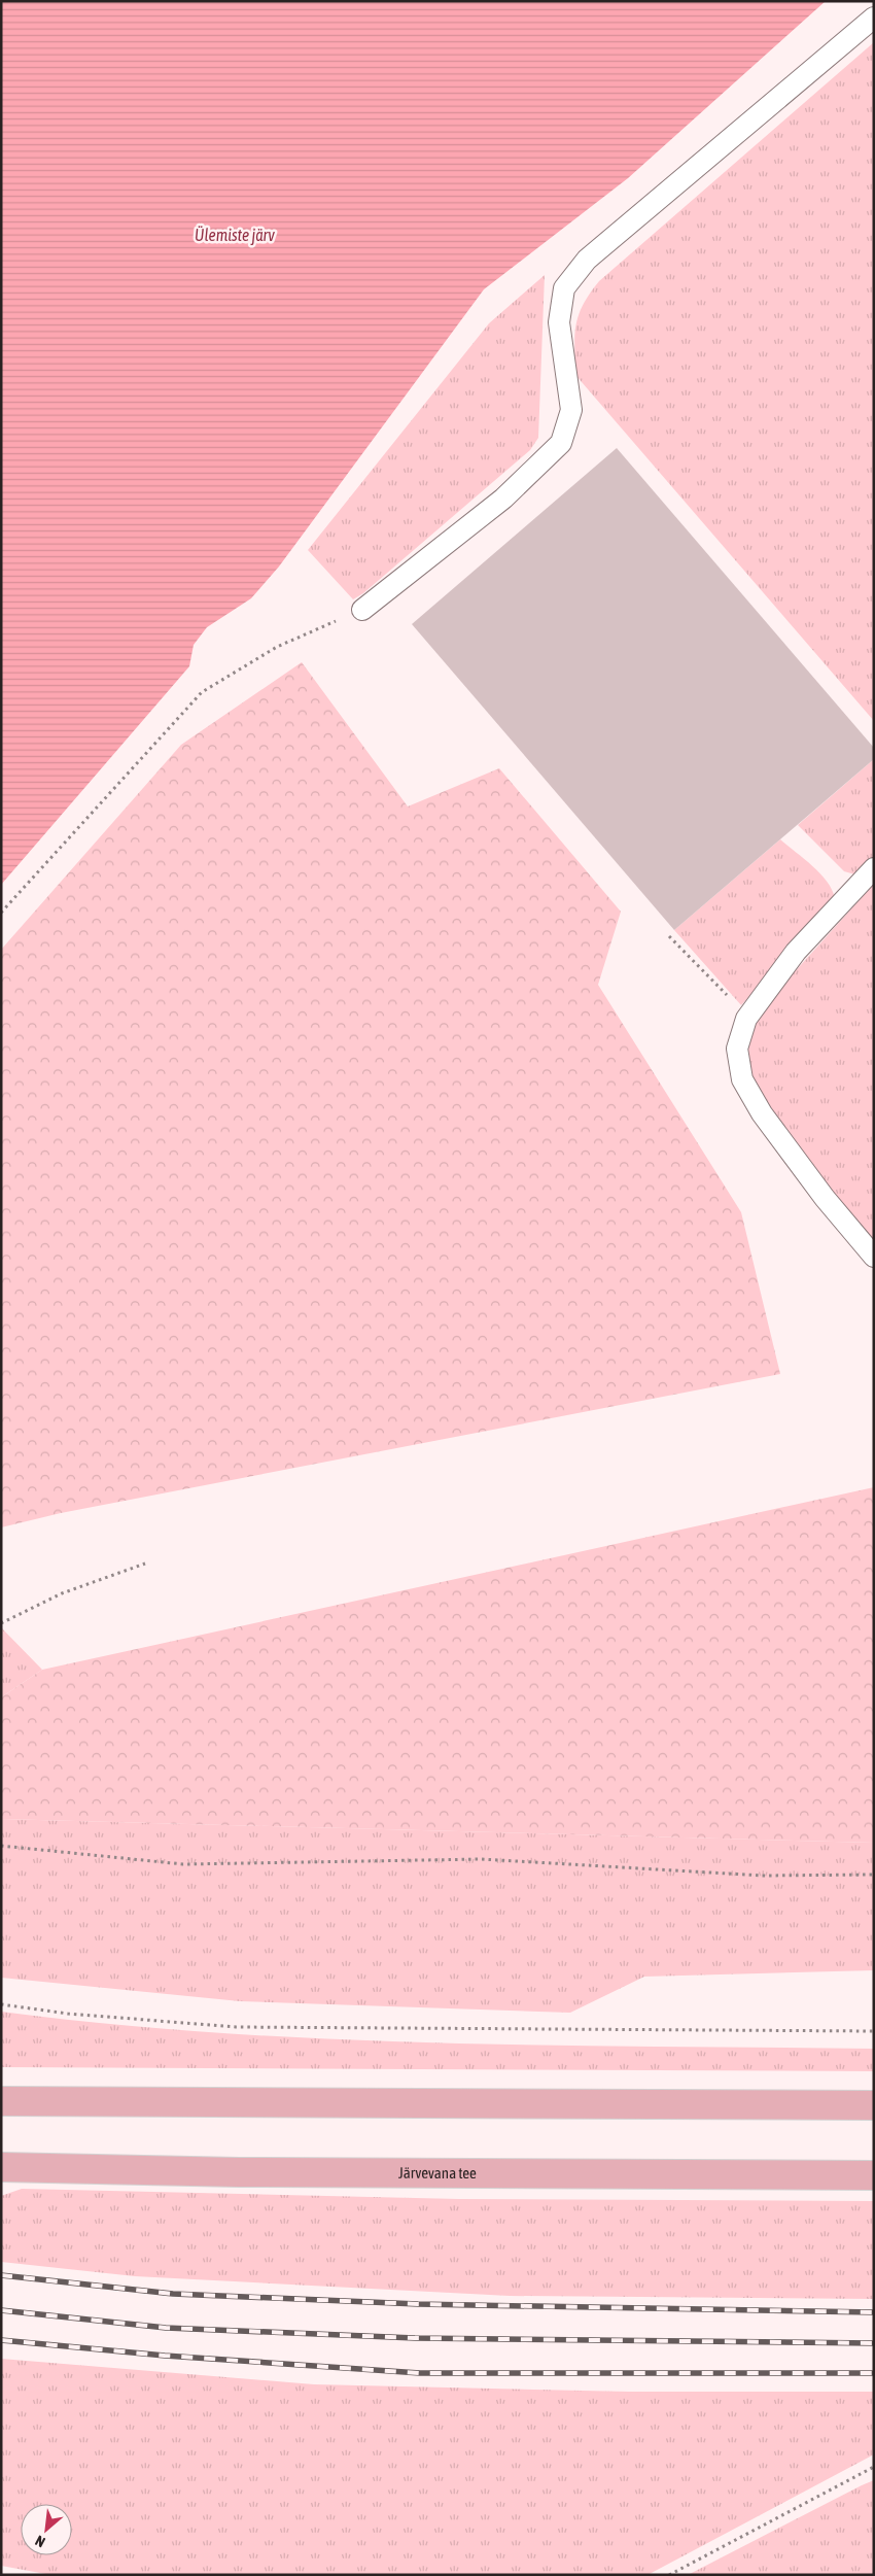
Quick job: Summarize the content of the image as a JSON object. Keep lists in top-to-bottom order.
{
  "streets": {
    "main road": ["Järvevana tee"]
  },
  "water": ["Ülemiste järv"],
  "north": "bottom left"
}
